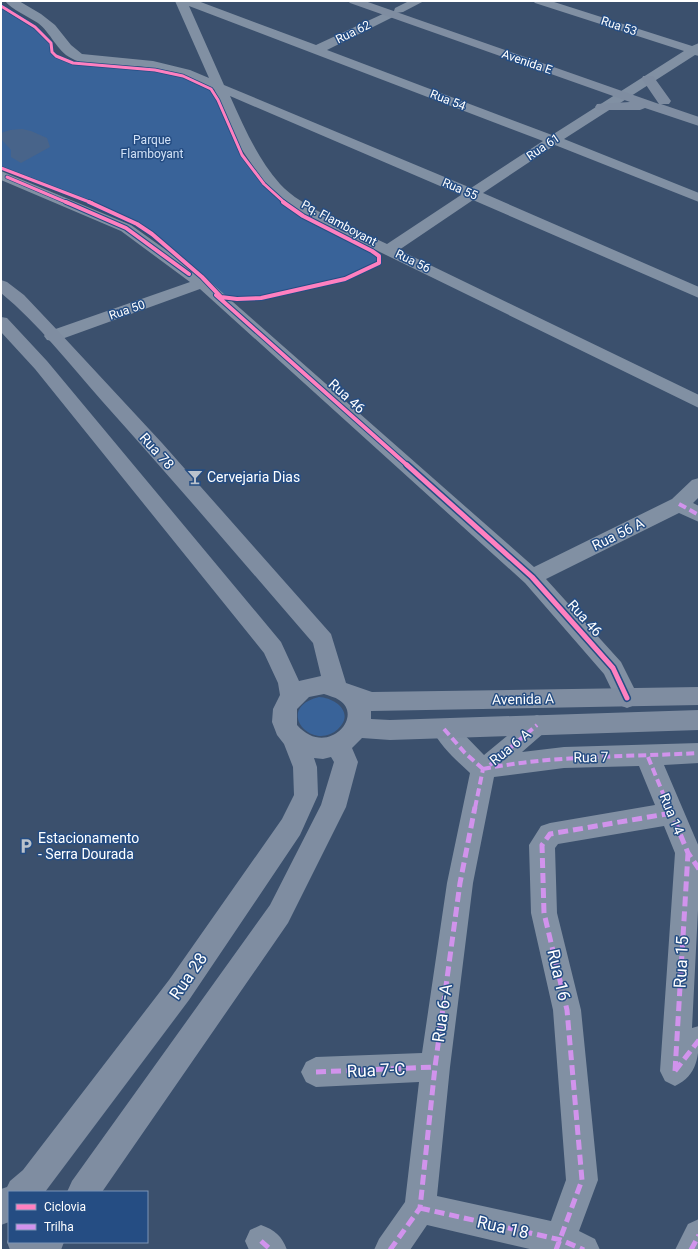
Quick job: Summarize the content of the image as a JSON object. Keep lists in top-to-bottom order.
{
  "streets": {
    "main road": [
      "Avenida E",
      "Rua 78",
      "Avenida A",
      "Rua 28"
    ],
    "street": [
      "Rua 53",
      "Rua 62",
      "Rua 54",
      "Rua 61",
      "Rua 55",
      "Rua 56",
      "Rua 50",
      "Rua 46",
      "Rua 56 A",
      "Rua 6 A",
      "Rua 7",
      "Rua 14",
      "Rua 15",
      "Rua 16",
      "Rua 6-A",
      "Rua 7-C",
      "Rua 18"
    ],
    "cycle path": ["Pq. Flamboyant"]
  },
  "crossings": [
    ["Rua 53", "Rua 61"],
    ["Rua 62", "Avenida E"],
    ["Rua 62", "Rua 54"],
    ["Avenida E", "Rua 61"],
    ["Rua 54", "Rua 61"],
    ["Rua 54", "Rua 56"],
    ["Rua 61", "Rua 55"],
    ["Rua 61", "Rua 56"],
    ["Rua 55", "Rua 56"],
    ["Rua 50", "Rua 46"],
    ["Rua 50", "Rua 78"],
    ["Rua 46", "Rua 56 A"],
    ["Rua 46", "Avenida A"],
    ["Rua 78", "Avenida A"],
    ["Rua 78", "Rua 28"],
    ["Avenida A", "Rua 6 A"],
    ["Avenida A", "Rua 28"],
    ["Rua 6 A", "Rua 7"],
    ["Rua 6 A", "Rua 6-A"],
    ["Rua 7", "Rua 14"],
    ["Rua 7", "Rua 6-A"],
    ["Rua 14", "Rua 15"],
    ["Rua 14", "Rua 16"],
    ["Rua 16", "Rua 18"],
    ["Rua 6-A", "Rua 7-C"],
    ["Rua 6-A", "Rua 18"]
  ],
  "parks": ["Parque Flamboyant"],
  "places": {
    "bar": ["Cervejaria Dias"],
    "parking": ["Estacionamento - Serra Dourada"]
  },
  "legend": ["Ciclovia", "Trilha"]
}
